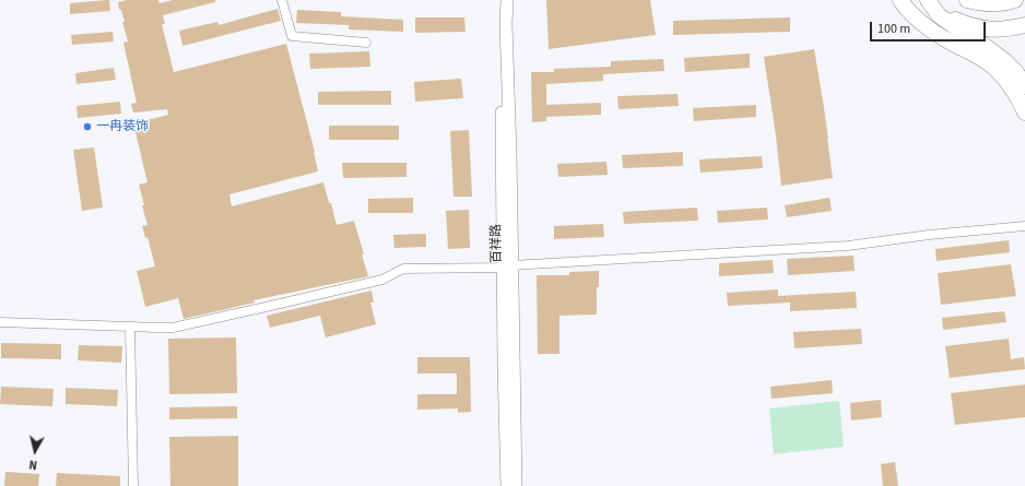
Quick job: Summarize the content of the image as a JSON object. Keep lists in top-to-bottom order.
{
  "streets": {
    "street": ["百祥路"]
  },
  "places": ["一冉装饰"],
  "scale_bar": "100 m",
  "north": "bottom"
}
